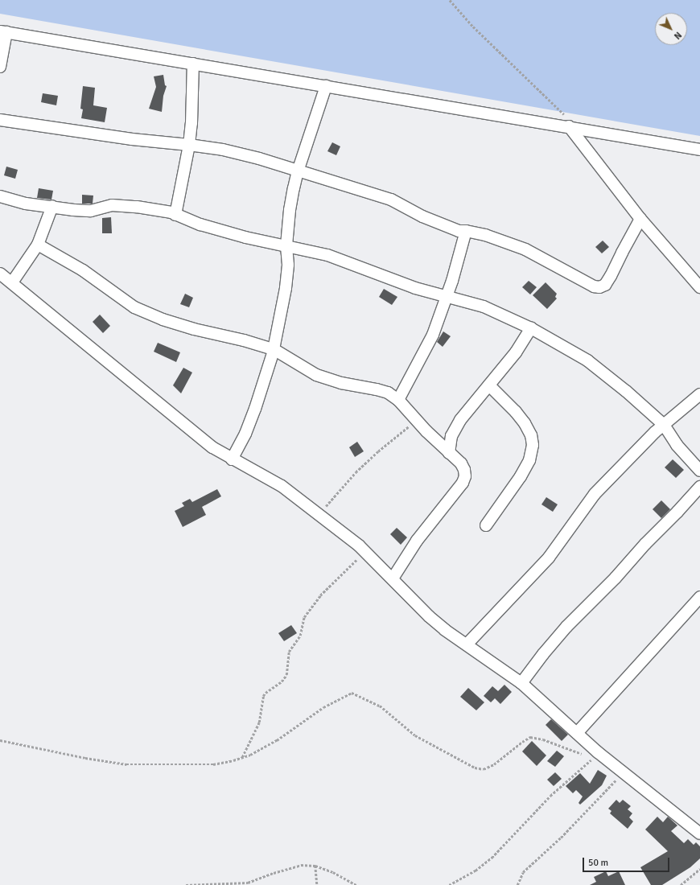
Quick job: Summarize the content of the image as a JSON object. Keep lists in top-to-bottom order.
{
  "scale_bar": "50 m",
  "north": "bottom right"
}
